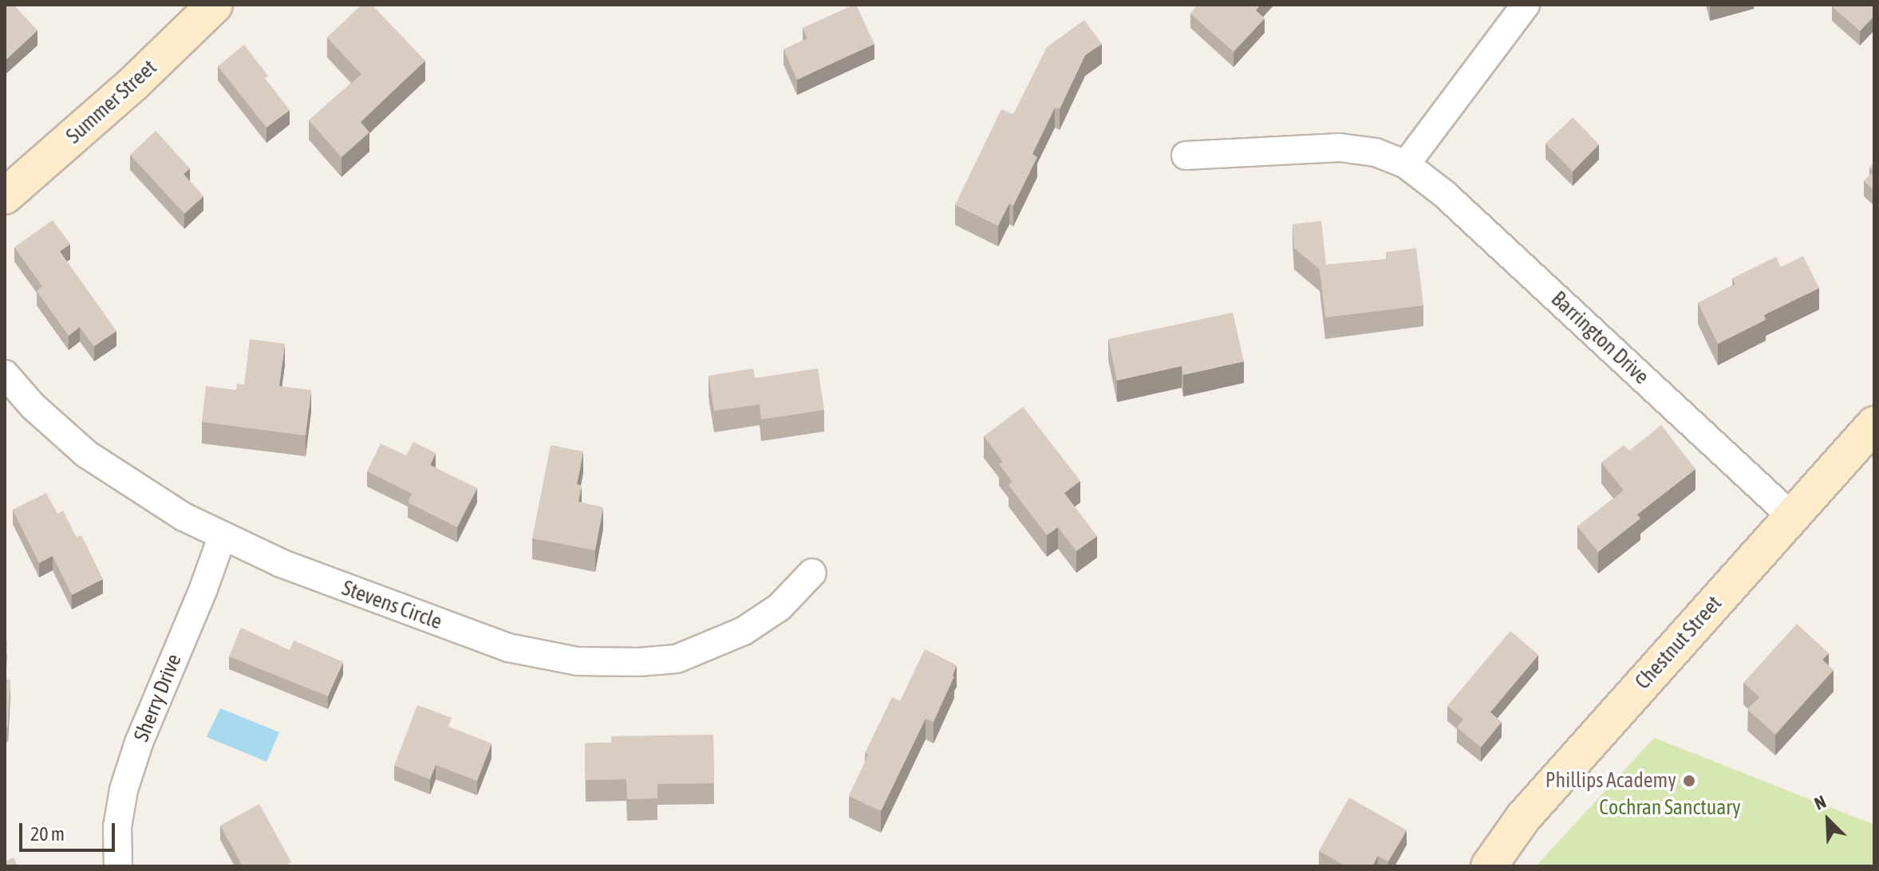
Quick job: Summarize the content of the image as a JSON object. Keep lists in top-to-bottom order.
{
  "streets": {
    "street": [
      "Summer Street",
      "Barrington Drive",
      "Stevens Circle",
      "Chestnut Street",
      "Sherry Drive"
    ]
  },
  "crossings": [
    ["Barrington Drive", "Chestnut Street"],
    ["Stevens Circle", "Sherry Drive"]
  ],
  "parks": ["Cochran Sanctuary"],
  "places": ["Phillips Academy"],
  "scale_bar": "20 m",
  "north": "top left"
}
